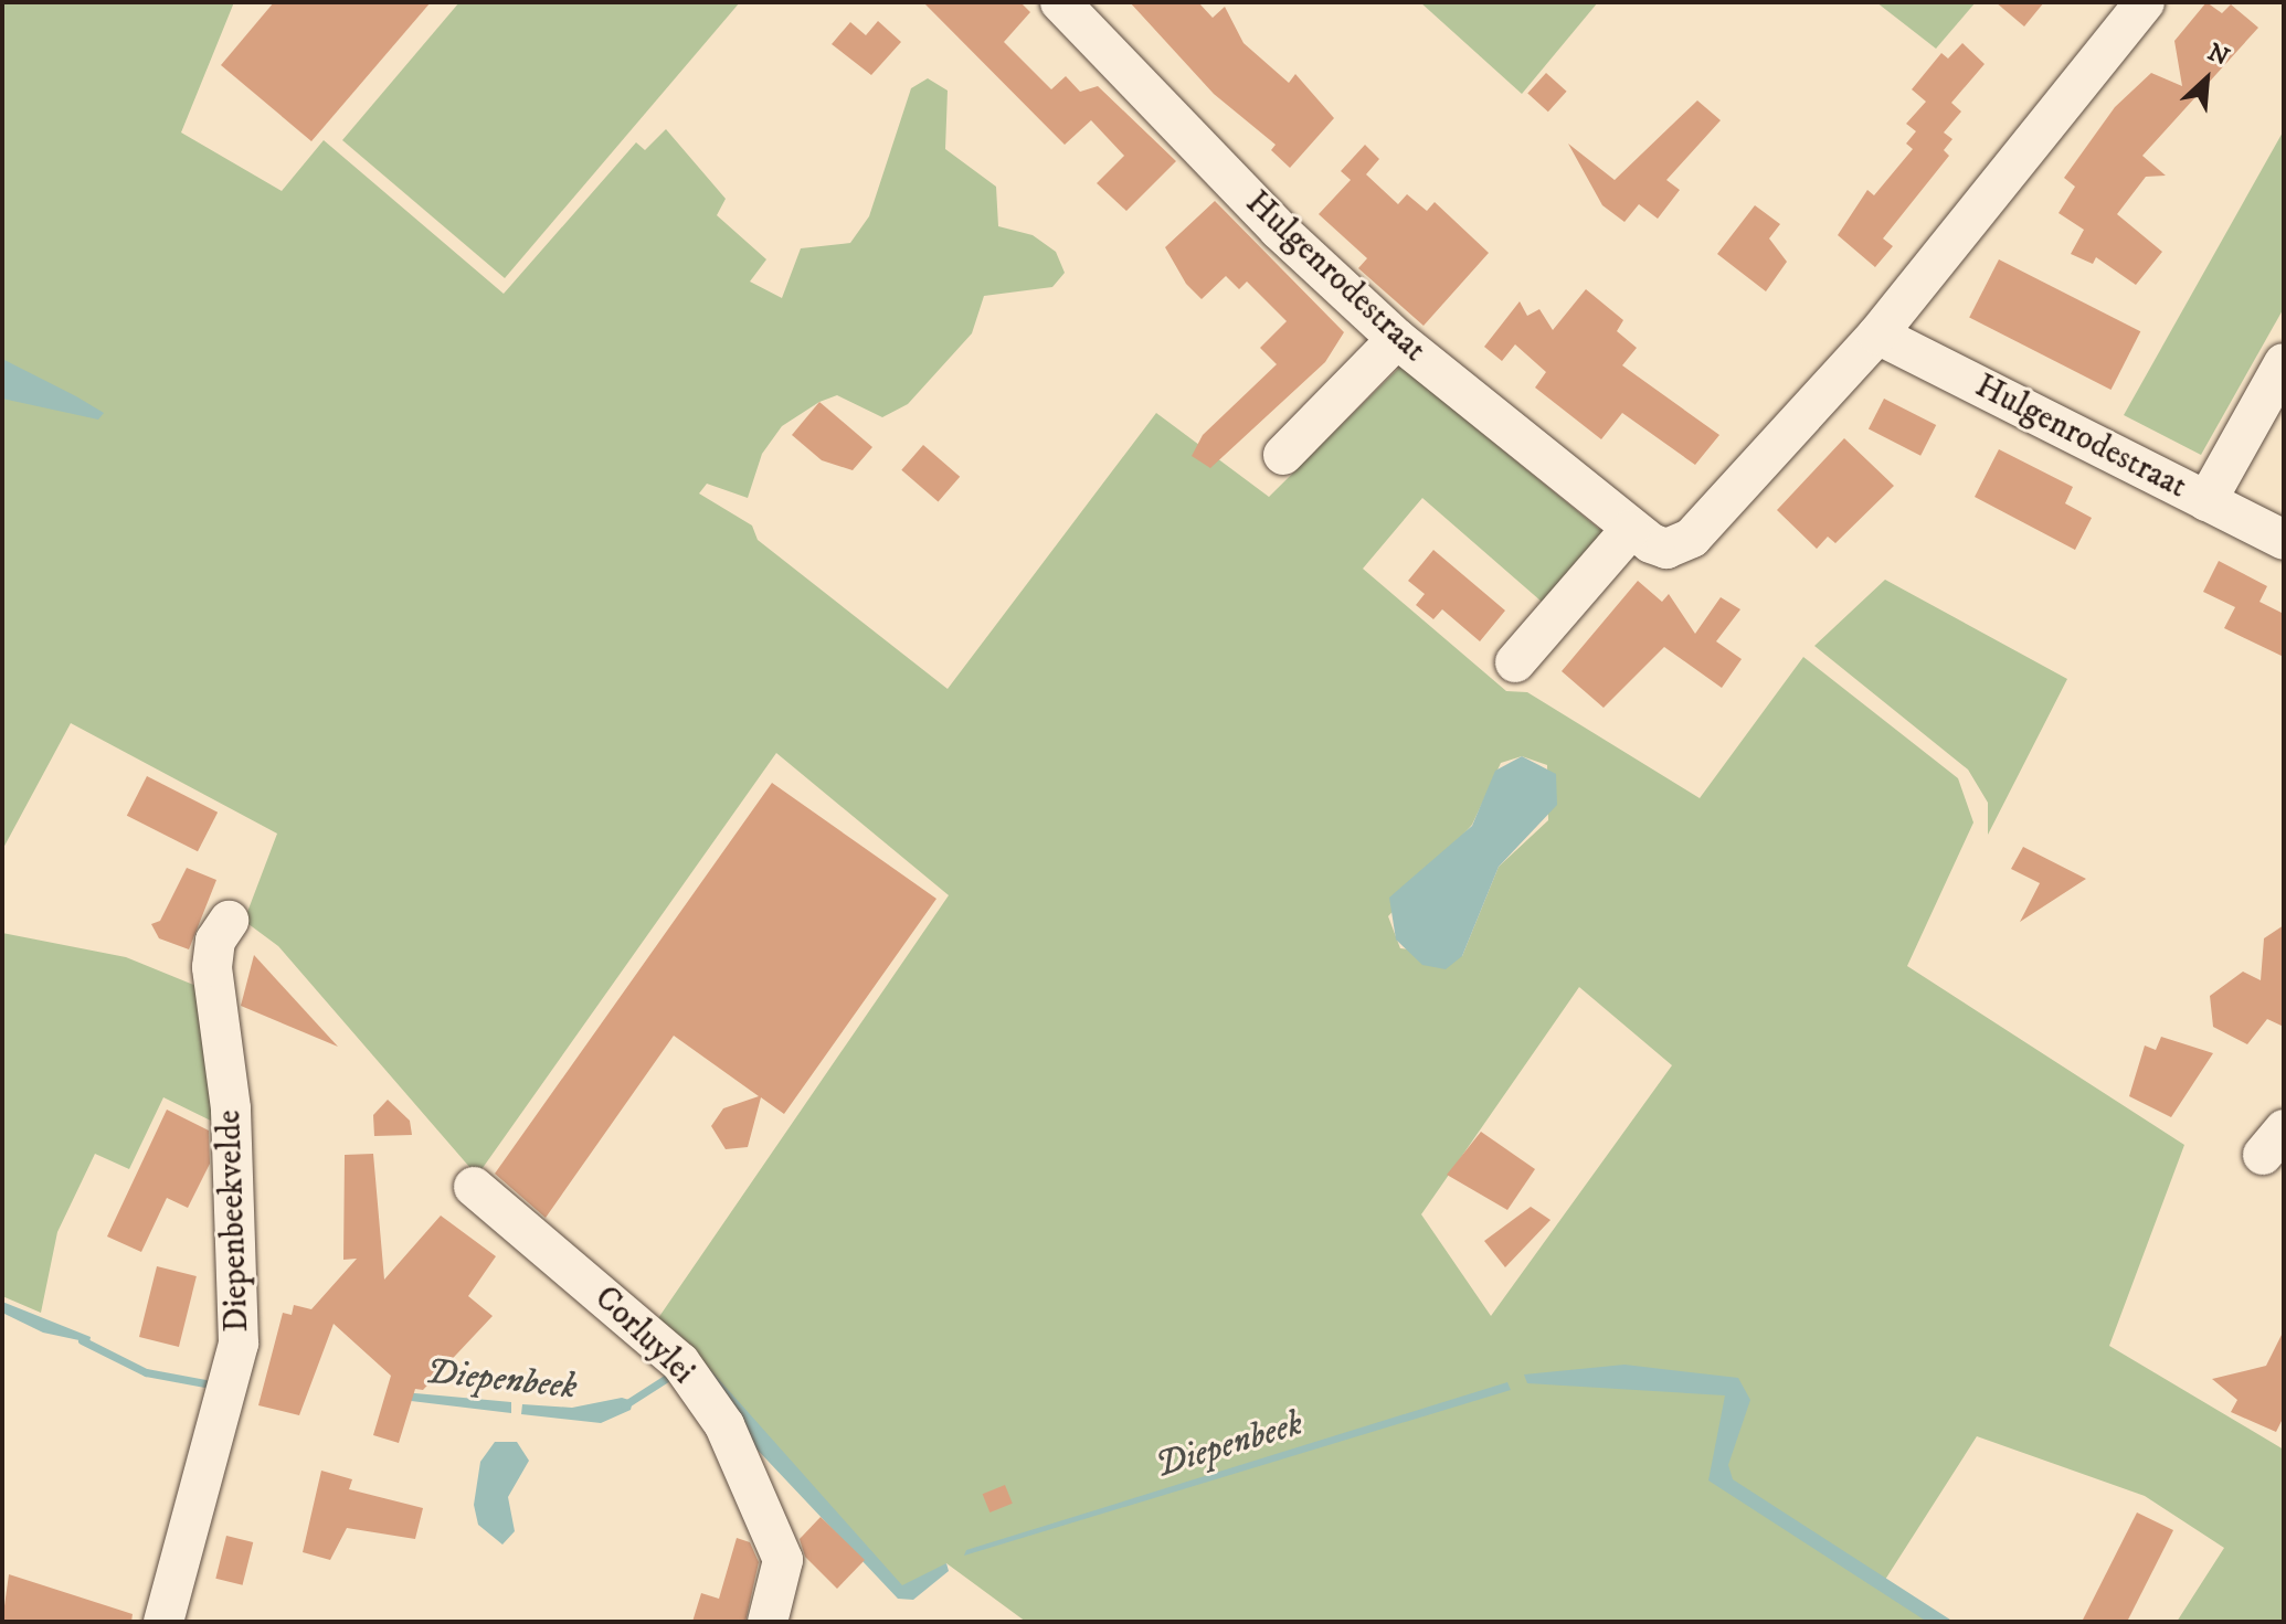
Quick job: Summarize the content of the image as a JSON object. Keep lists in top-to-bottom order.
{
  "streets": {
    "street": ["Hulgenrodestraat", "Diepenbeekvelde", "Corluylei"]
  },
  "water": ["Diepenbeek"],
  "north": "top right"
}
